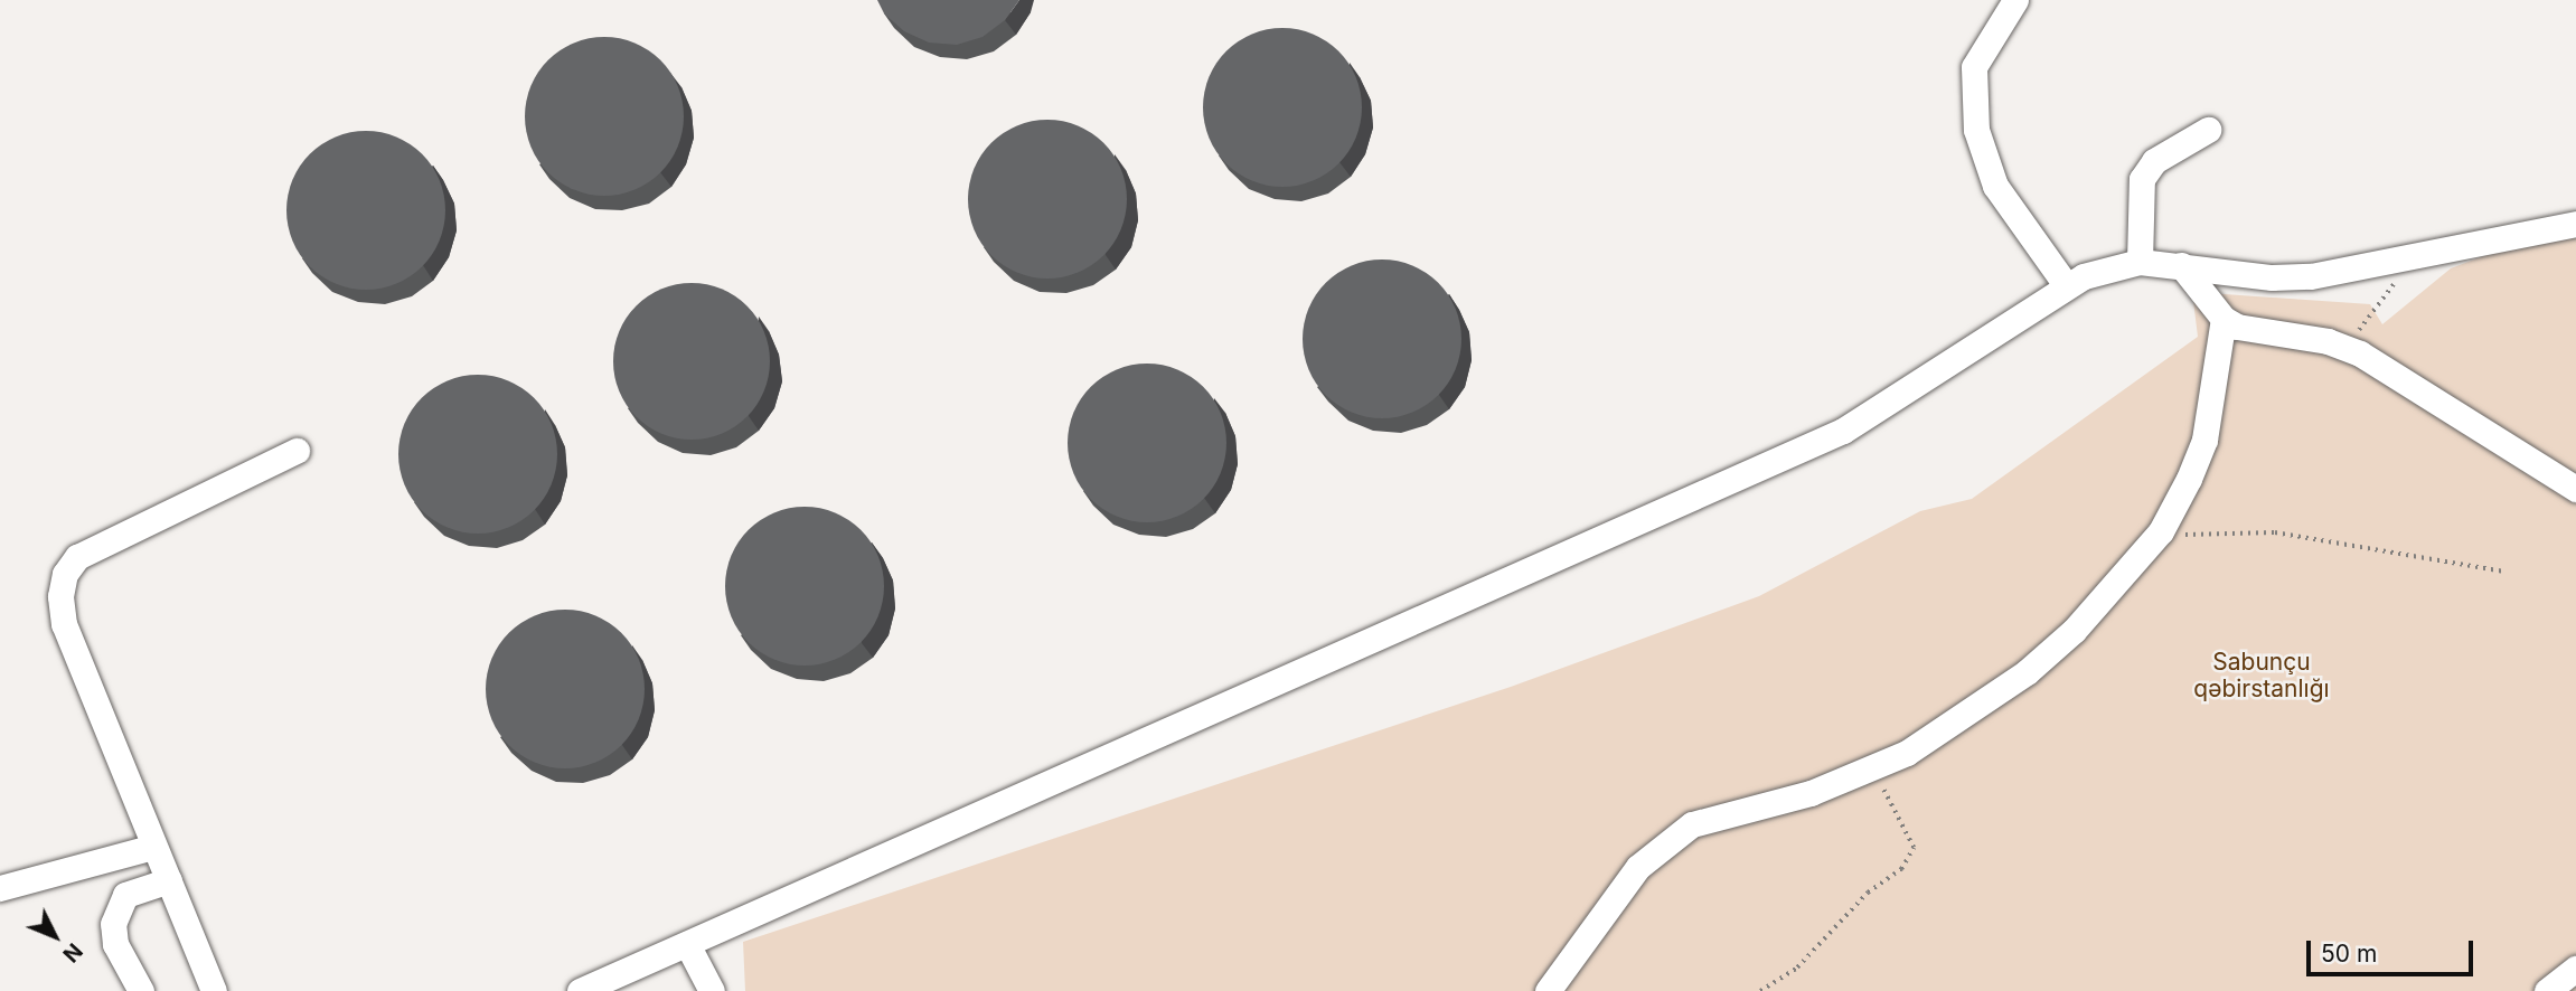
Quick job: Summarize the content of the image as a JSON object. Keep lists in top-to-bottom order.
{
  "parks": ["Sabunçu qəbirstanlığı"],
  "scale_bar": "50 m",
  "north": "bottom right"
}
